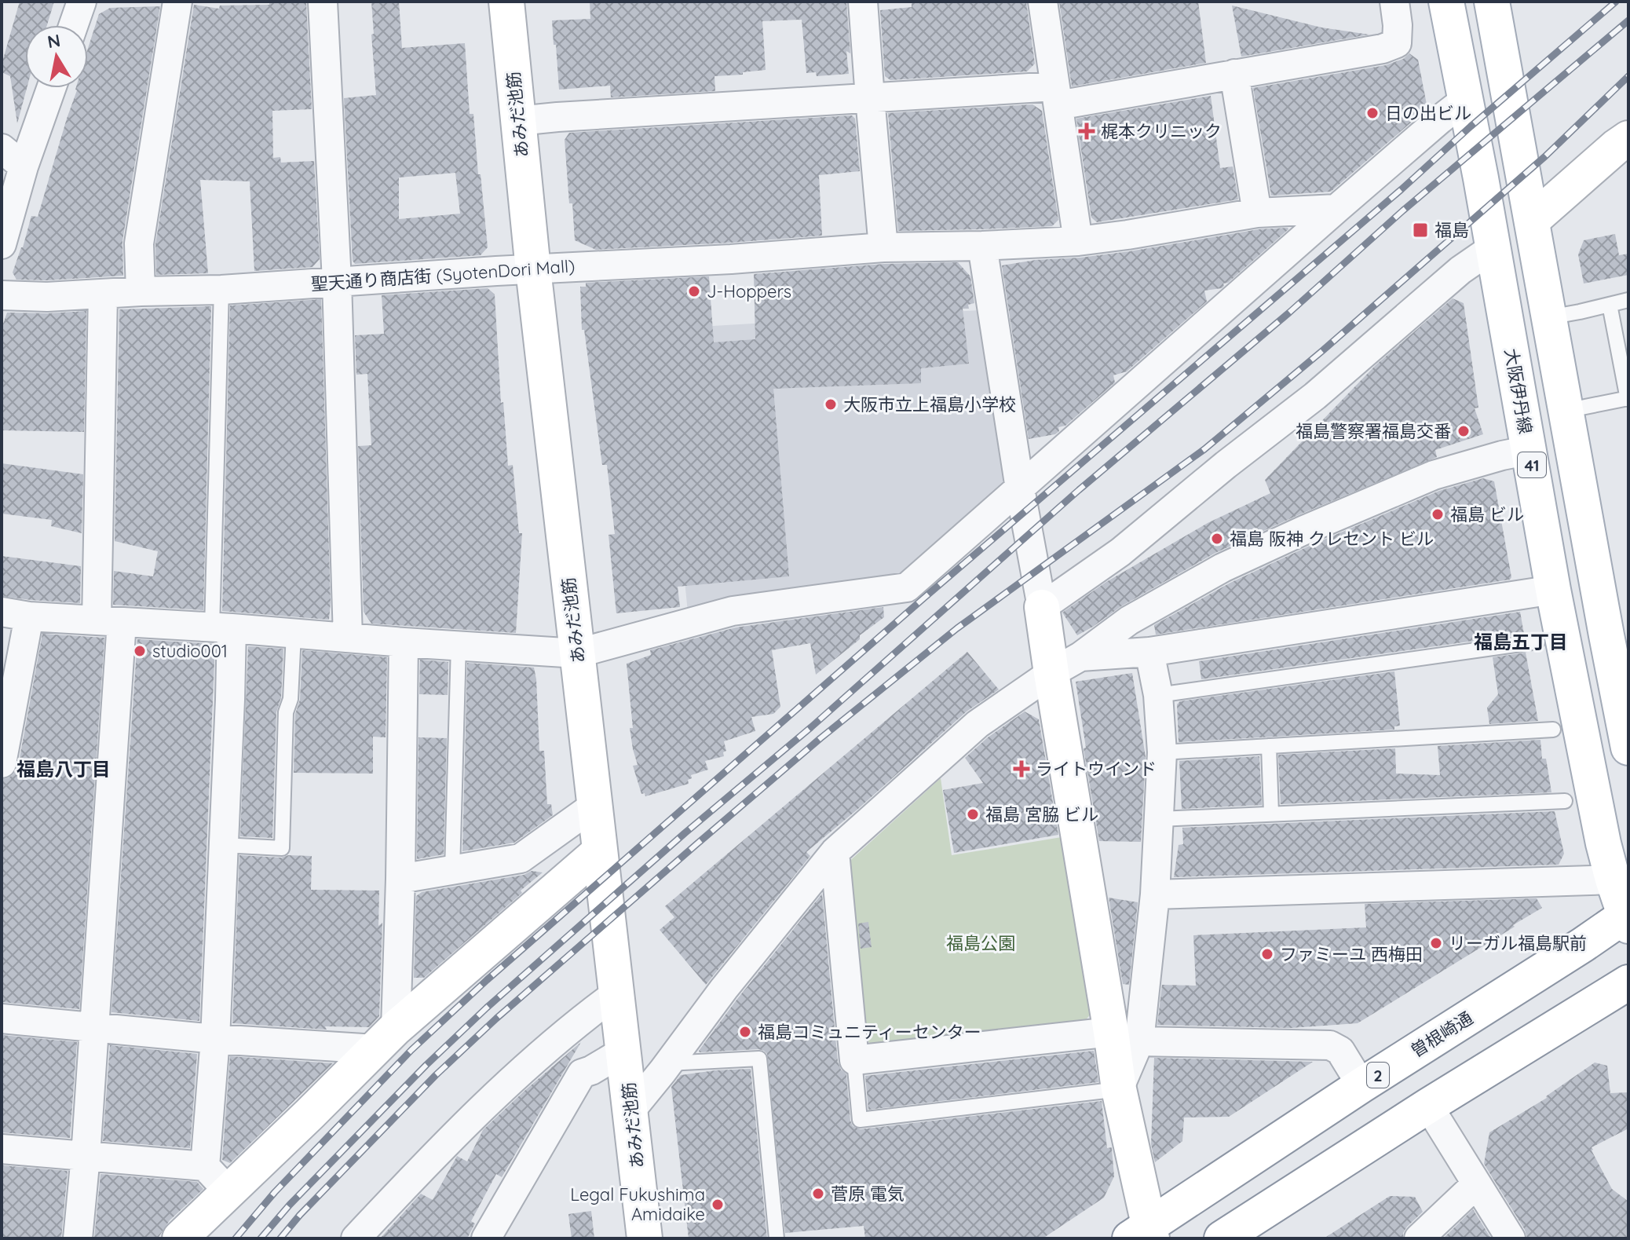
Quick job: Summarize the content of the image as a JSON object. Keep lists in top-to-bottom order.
{
  "streets": {
    "main road": [
      "あみだ池筋",
      "大阪伊丹線",
      "41",
      "曽根崎通",
      "2"
    ],
    "street": ["聖天通り商店街 (SyotenDori Mall)"]
  },
  "crossings": [
    ["あみだ池筋", "聖天通り商店街 (SyotenDori Mall)"],
    ["大阪伊丹線", "曽根崎通"]
  ],
  "districts": ["福島五丁目", "福島八丁目"],
  "parks": ["福島公園"],
  "places": {
    "other": [
      "日の出ビル",
      "J-Hoppers",
      "大阪市立上福島小学校",
      "福島警察署福島交番",
      "福島 ビル",
      "福島 阪神 クレセント ビル",
      "studio001",
      "福島 宮脇 ビル",
      "リーガル福島駅前",
      "ファミーユ 西梅田",
      "福島コミュニティーセンター",
      "菅原 電気",
      "Legal Fukushima Amidaike"
    ],
    "health": ["梶本クリニック", "ライトウインド"],
    "transit": ["福島"]
  },
  "north": "top"
}
